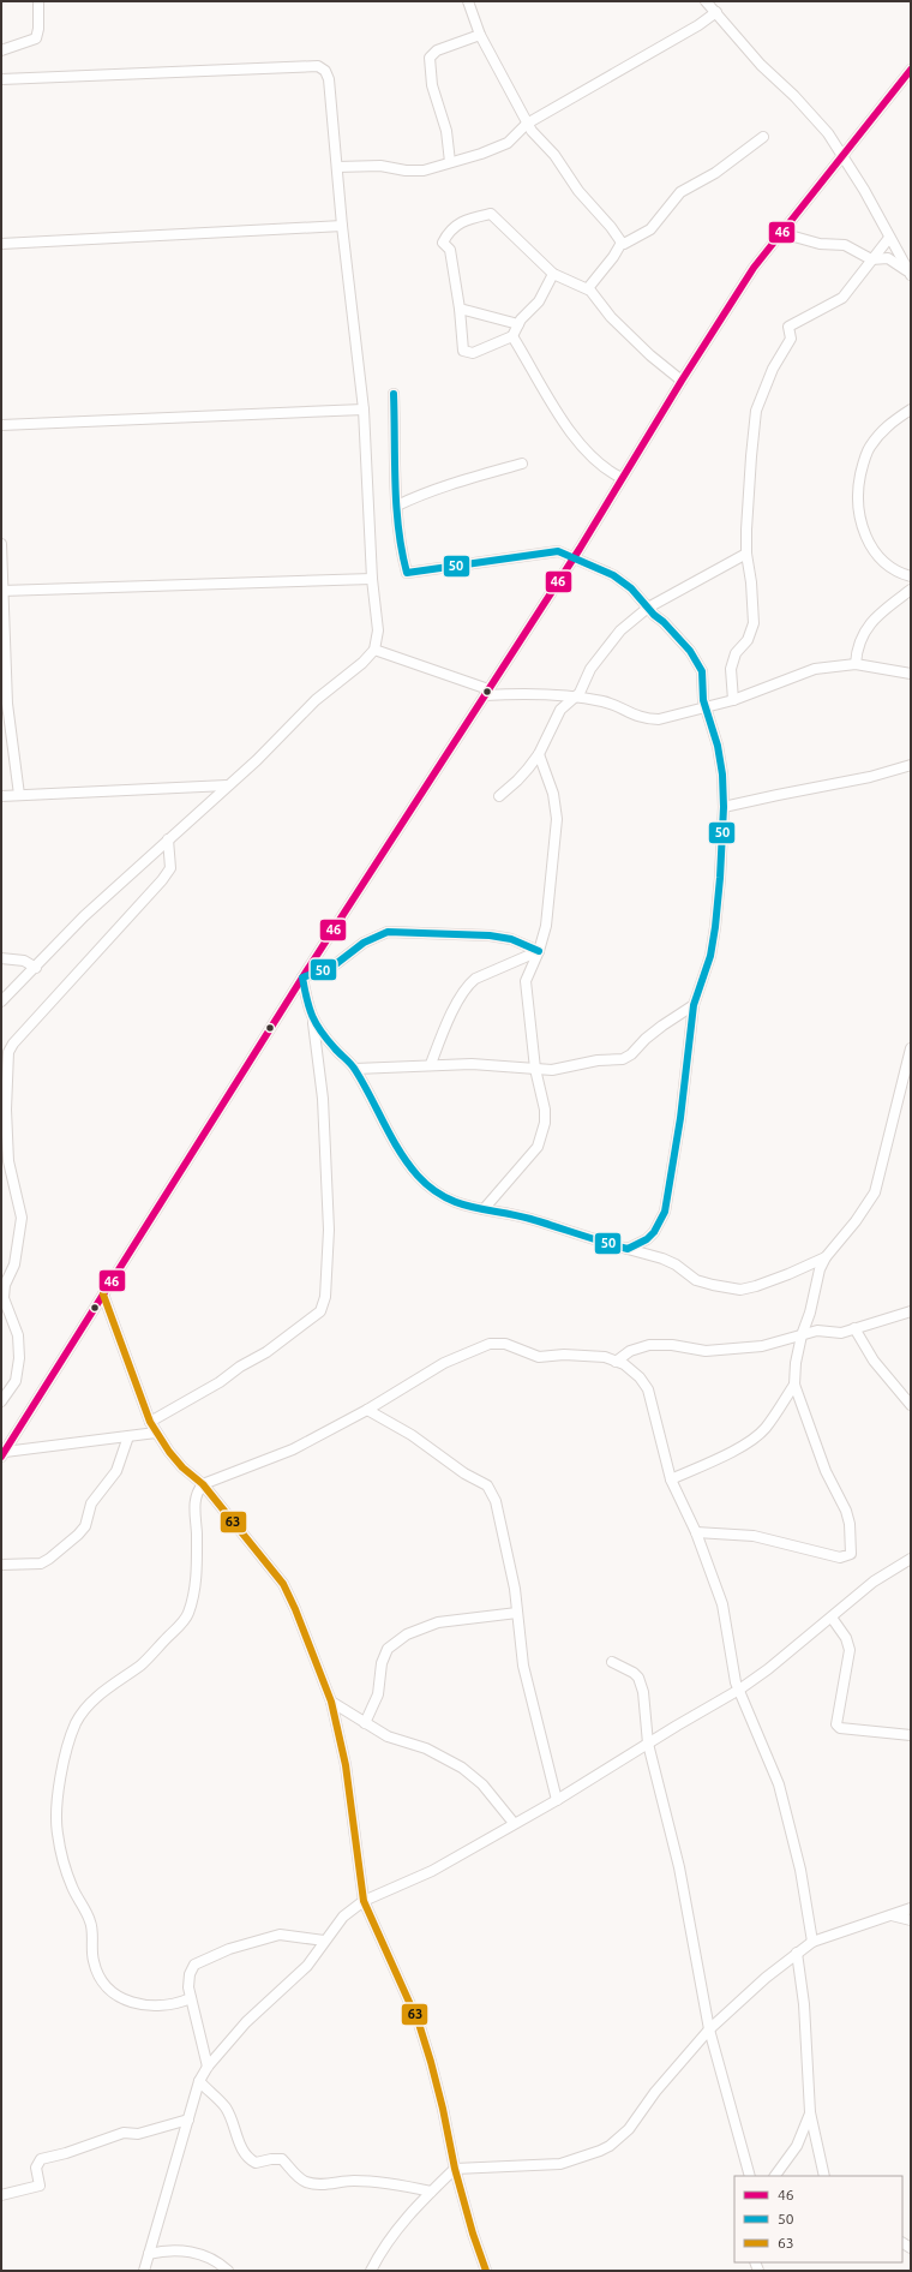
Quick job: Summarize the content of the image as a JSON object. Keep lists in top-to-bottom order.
{
  "lines": ["transit line 46", "transit line 50", "transit line 63"],
  "legend": ["46", "50", "63"]
}
